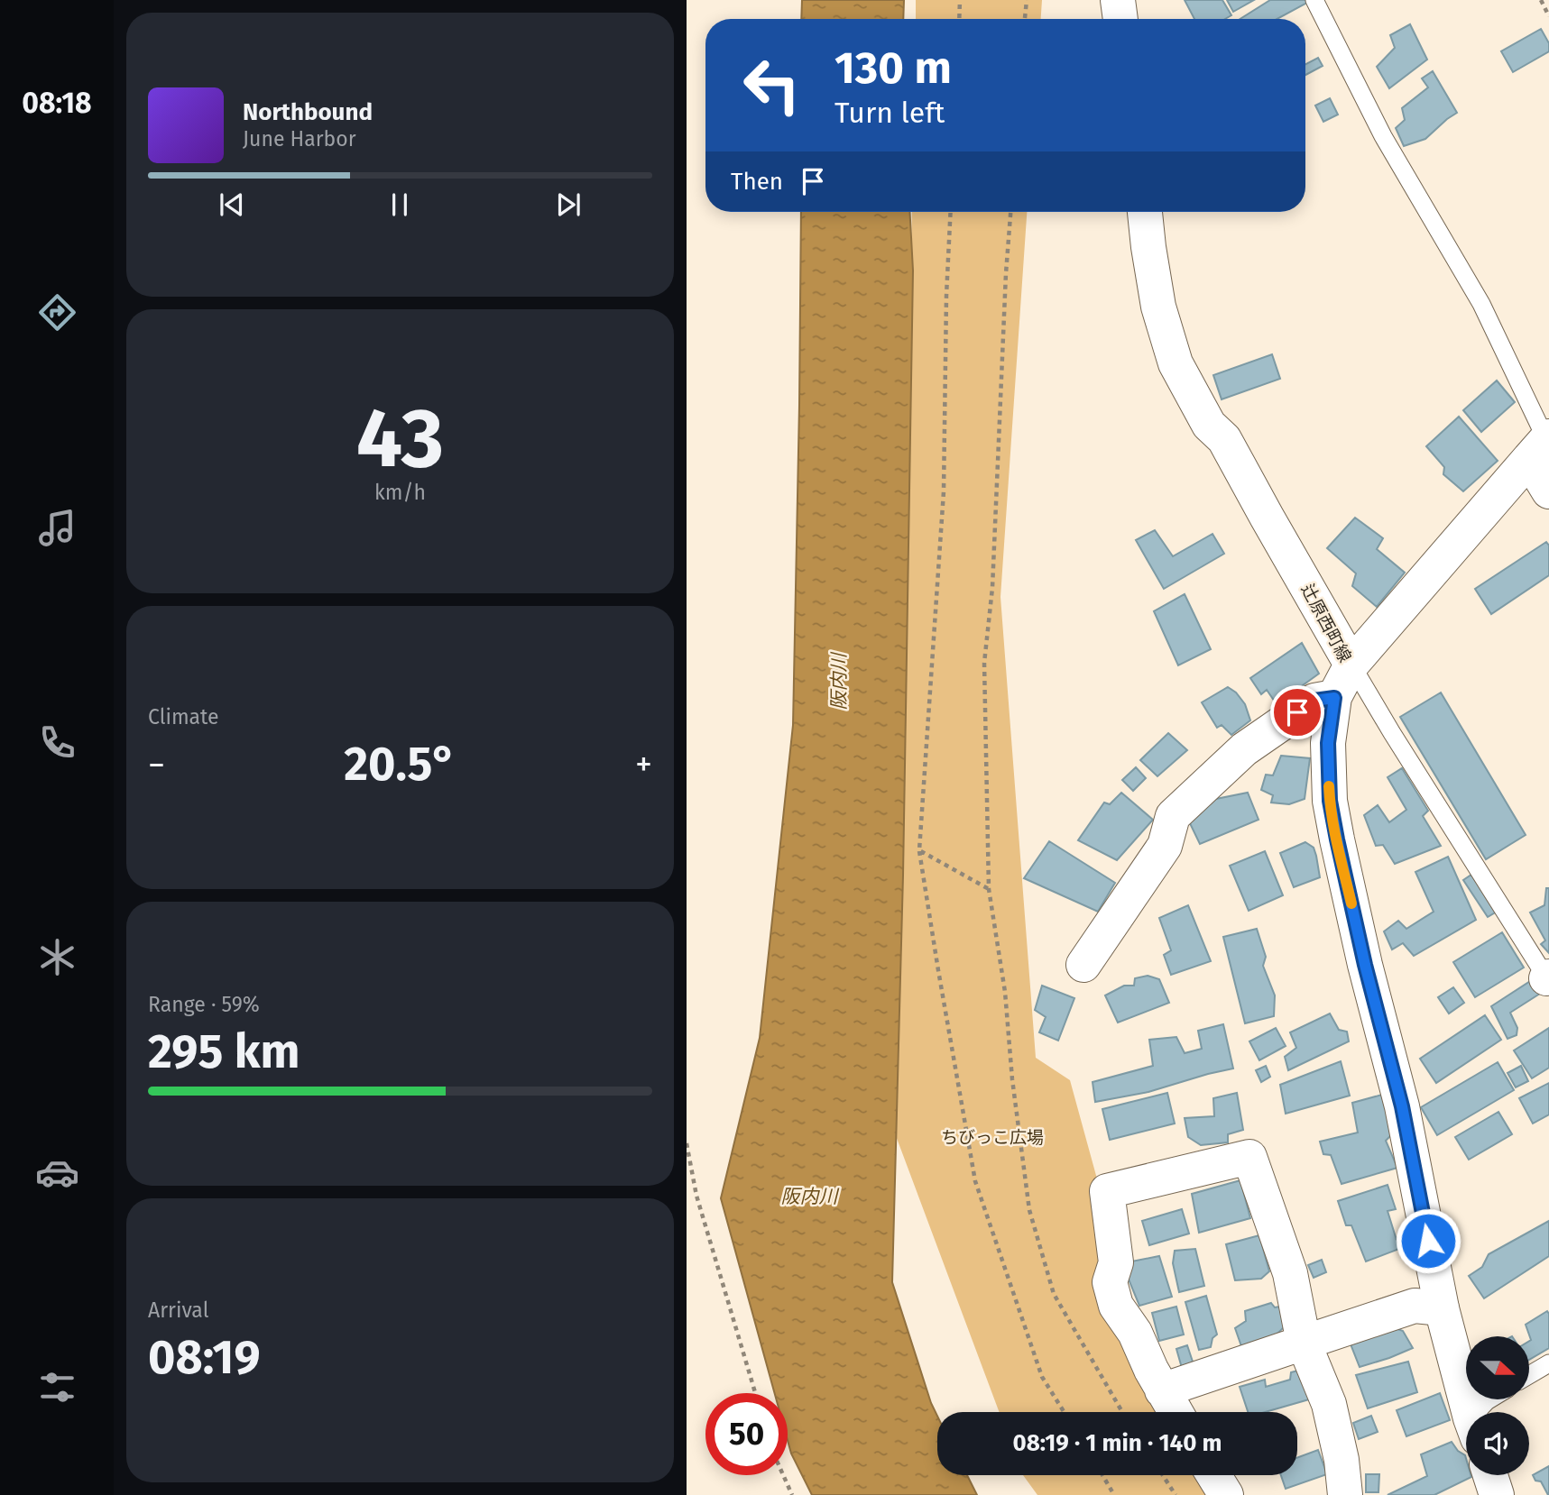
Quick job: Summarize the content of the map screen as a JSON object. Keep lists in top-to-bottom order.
{
  "streets": {
    "street": ["辻原西町線"]
  },
  "water": ["阪内川"],
  "parks": ["ちびっこ広場"],
  "north": "right",
  "page": {
    "tabs": "08:18",
    "turn": ["130 m", "Turn left"],
    "song": ["Northbound", "June Harbor"],
    "then": "Then",
    "tile": [
      ["43", "km/h"],
      "Climate",
      ["Range · 59%", "295 km"],
      ["Arrival", "08:19"]
    ],
    "heat": ["−", "20.5°", "+"],
    "limit": "50",
    "trip": "08:19 · 1 min · 140 m"
  }
}
